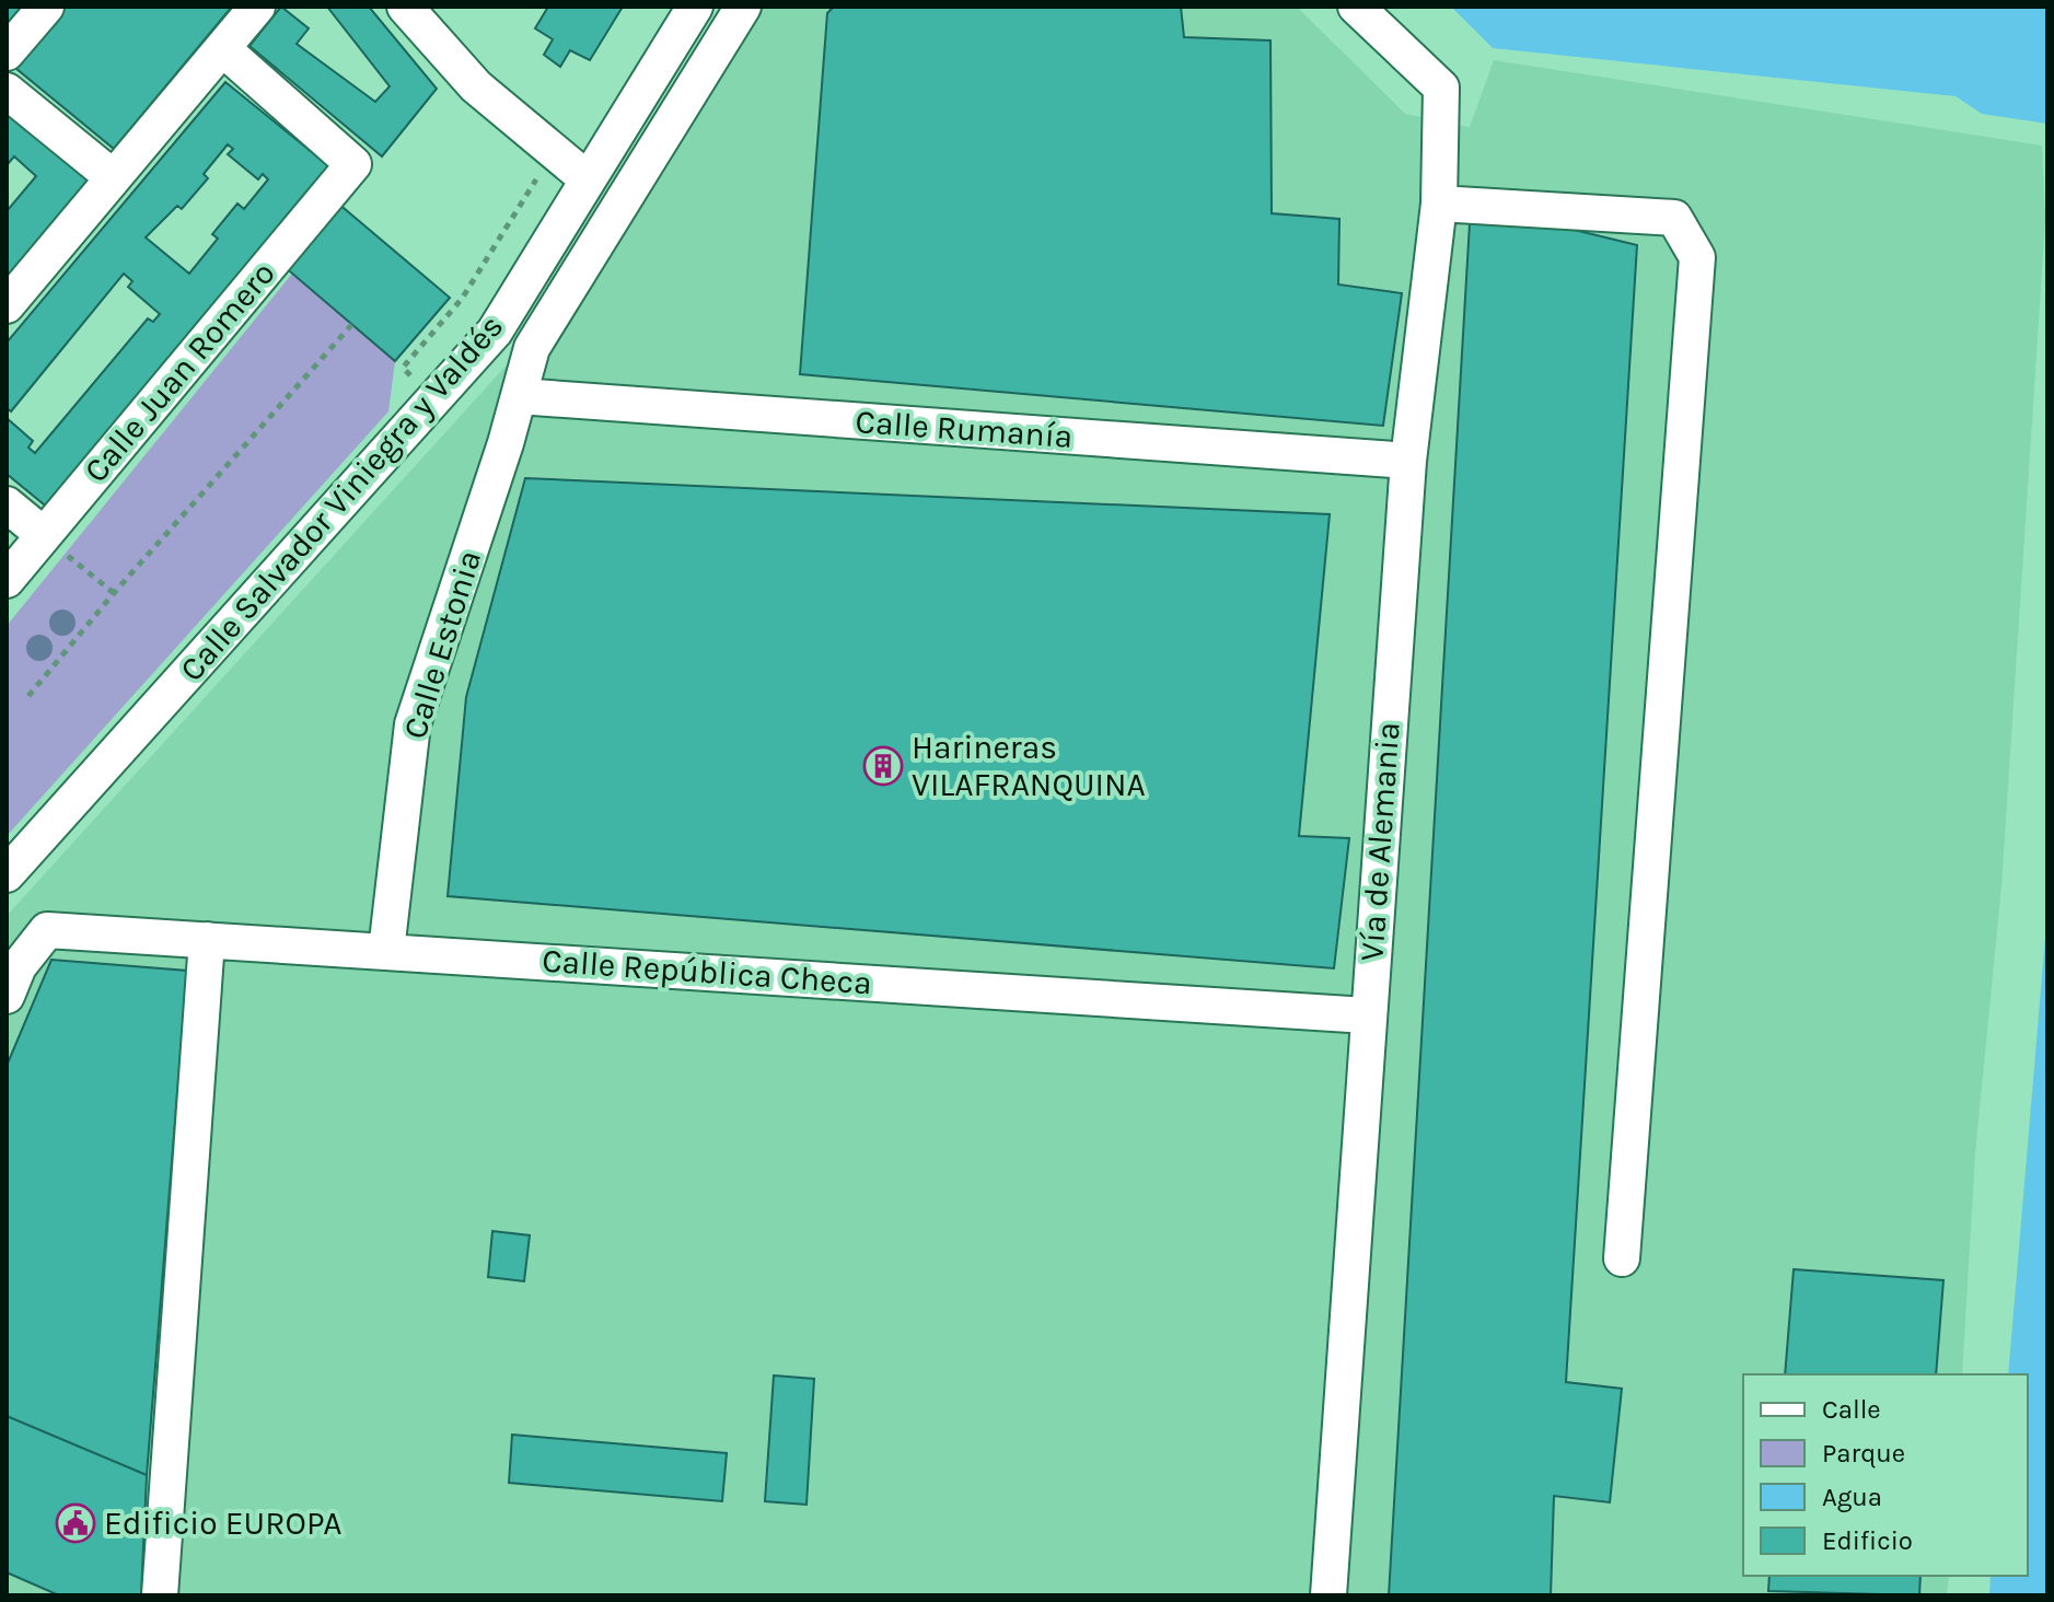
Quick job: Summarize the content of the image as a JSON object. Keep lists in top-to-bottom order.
{
  "streets": {
    "street": [
      "Calle Juan Romero",
      "Calle Rumanía",
      "Calle Salvador Viniegra y Valdés",
      "Calle Estonia",
      "Vía de Alemania",
      "Calle República Checa"
    ]
  },
  "crossings": [
    ["Calle Rumanía", "Calle Estonia"],
    ["Calle Rumanía", "Vía de Alemania"],
    ["Calle Estonia", "Calle República Checa"],
    ["Vía de Alemania", "Calle República Checa"]
  ],
  "places": {
    "building": ["Harineras VILAFRANQUINA"],
    "public building": ["Edificio EUROPA"]
  },
  "legend": [
    "Calle",
    "Parque",
    "Agua",
    "Edificio"
  ]
}
